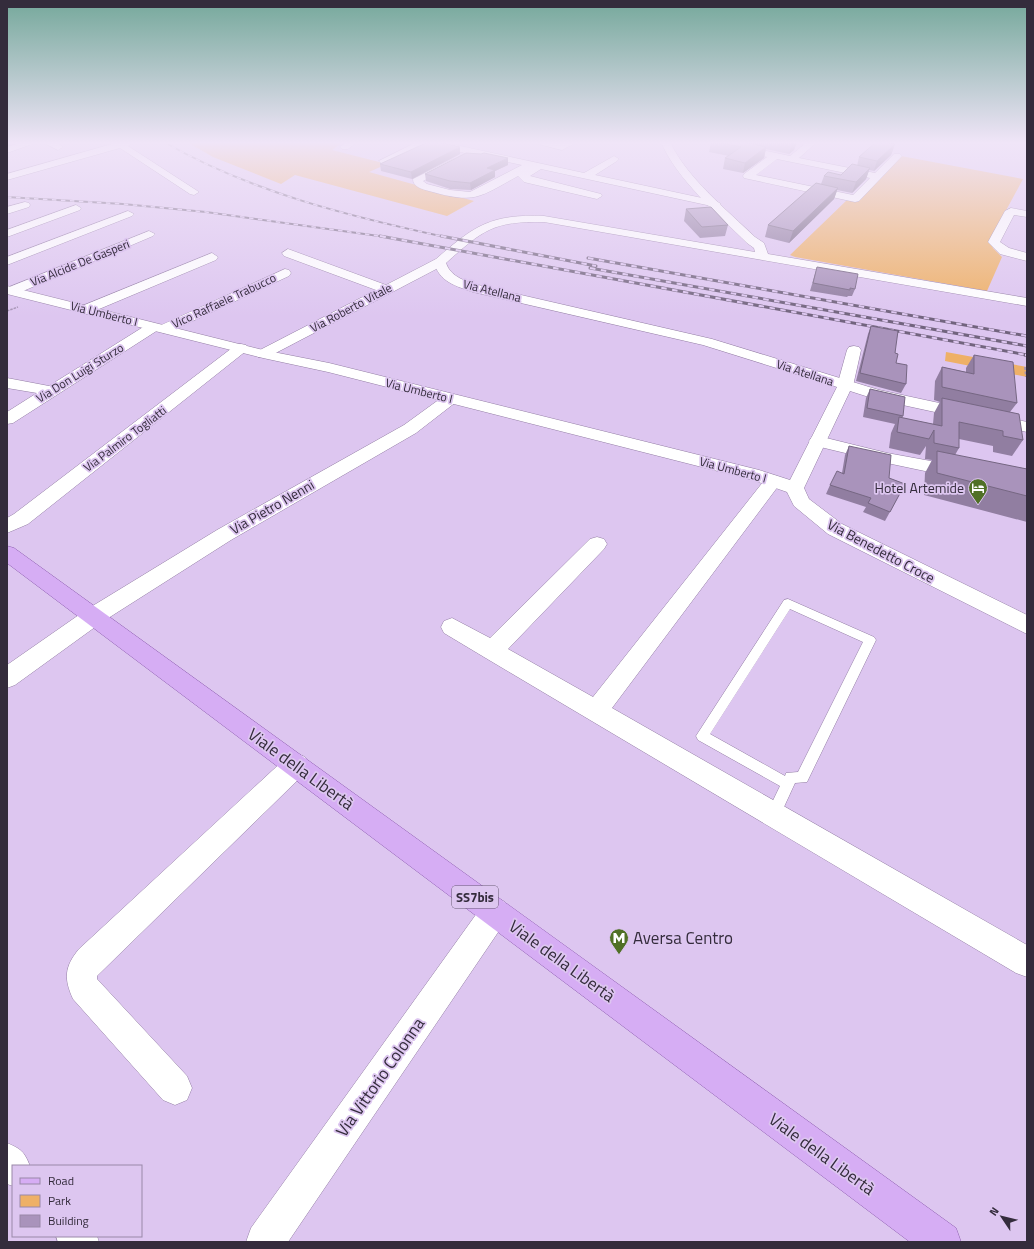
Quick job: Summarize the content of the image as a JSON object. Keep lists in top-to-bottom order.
{
  "streets": {
    "main road": ["Viale della Libertà", "SS7bis"],
    "street": [
      "Via Alcide De Gasperi",
      "Via Atellana",
      "Vico Raffaele Trabucco",
      "Via Roberto Vitale",
      "Via Umberto I",
      "Via Don Luigi Sturzo",
      "Via Palmiro Togliatti",
      "Via Pietro Nenni",
      "Via Benedetto Croce",
      "Via Vittorio Colonna"
    ]
  },
  "crossings": [
    ["Via Alcide De Gasperi", "Via Umberto I"],
    ["Via Atellana", "Via Roberto Vitale"],
    ["Vico Raffaele Trabucco", "Via Umberto I"],
    ["Vico Raffaele Trabucco", "Via Don Luigi Sturzo"],
    ["Via Roberto Vitale", "Via Umberto I"],
    ["Via Umberto I", "Via Don Luigi Sturzo"],
    ["Via Umberto I", "Via Palmiro Togliatti"],
    ["Via Umberto I", "Via Pietro Nenni"],
    ["Via Umberto I", "Via Benedetto Croce"],
    ["Via Pietro Nenni", "Viale della Libertà"],
    ["Viale della Libertà", "Via Vittorio Colonna"]
  ],
  "places": {
    "hotel": ["Hotel Artemide"],
    "metro station": ["Aversa Centro"]
  },
  "legend": ["Road", "Park", "Building"],
  "north": "top left"
}
